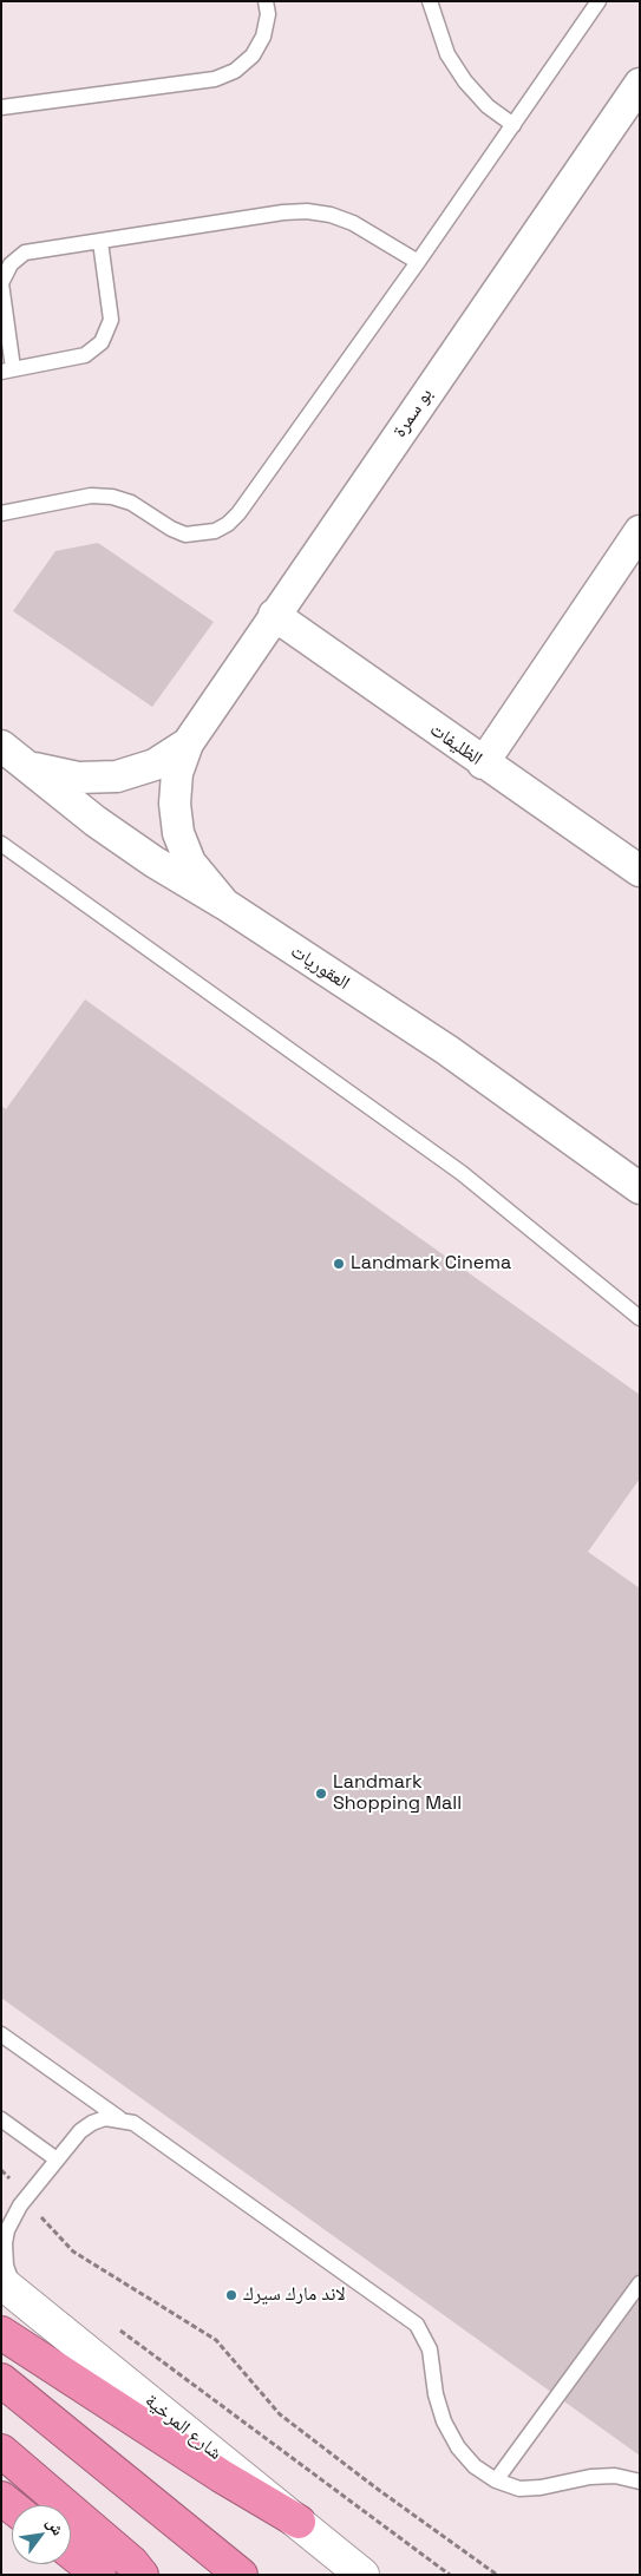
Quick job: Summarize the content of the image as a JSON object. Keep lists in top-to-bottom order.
{
  "streets": {
    "main road": ["شارع المرخية"],
    "street": ["بو سمرة", "الظليفات", "العقوريات"]
  },
  "crossings": [
    ["بو سمرة", "الظليفات"],
    ["بو سمرة", "العقوريات"]
  ],
  "places": ["Landmark Cinema", "Landmark Shopping Mall", "لاند مارك سيرك"],
  "north": "top right"
}
